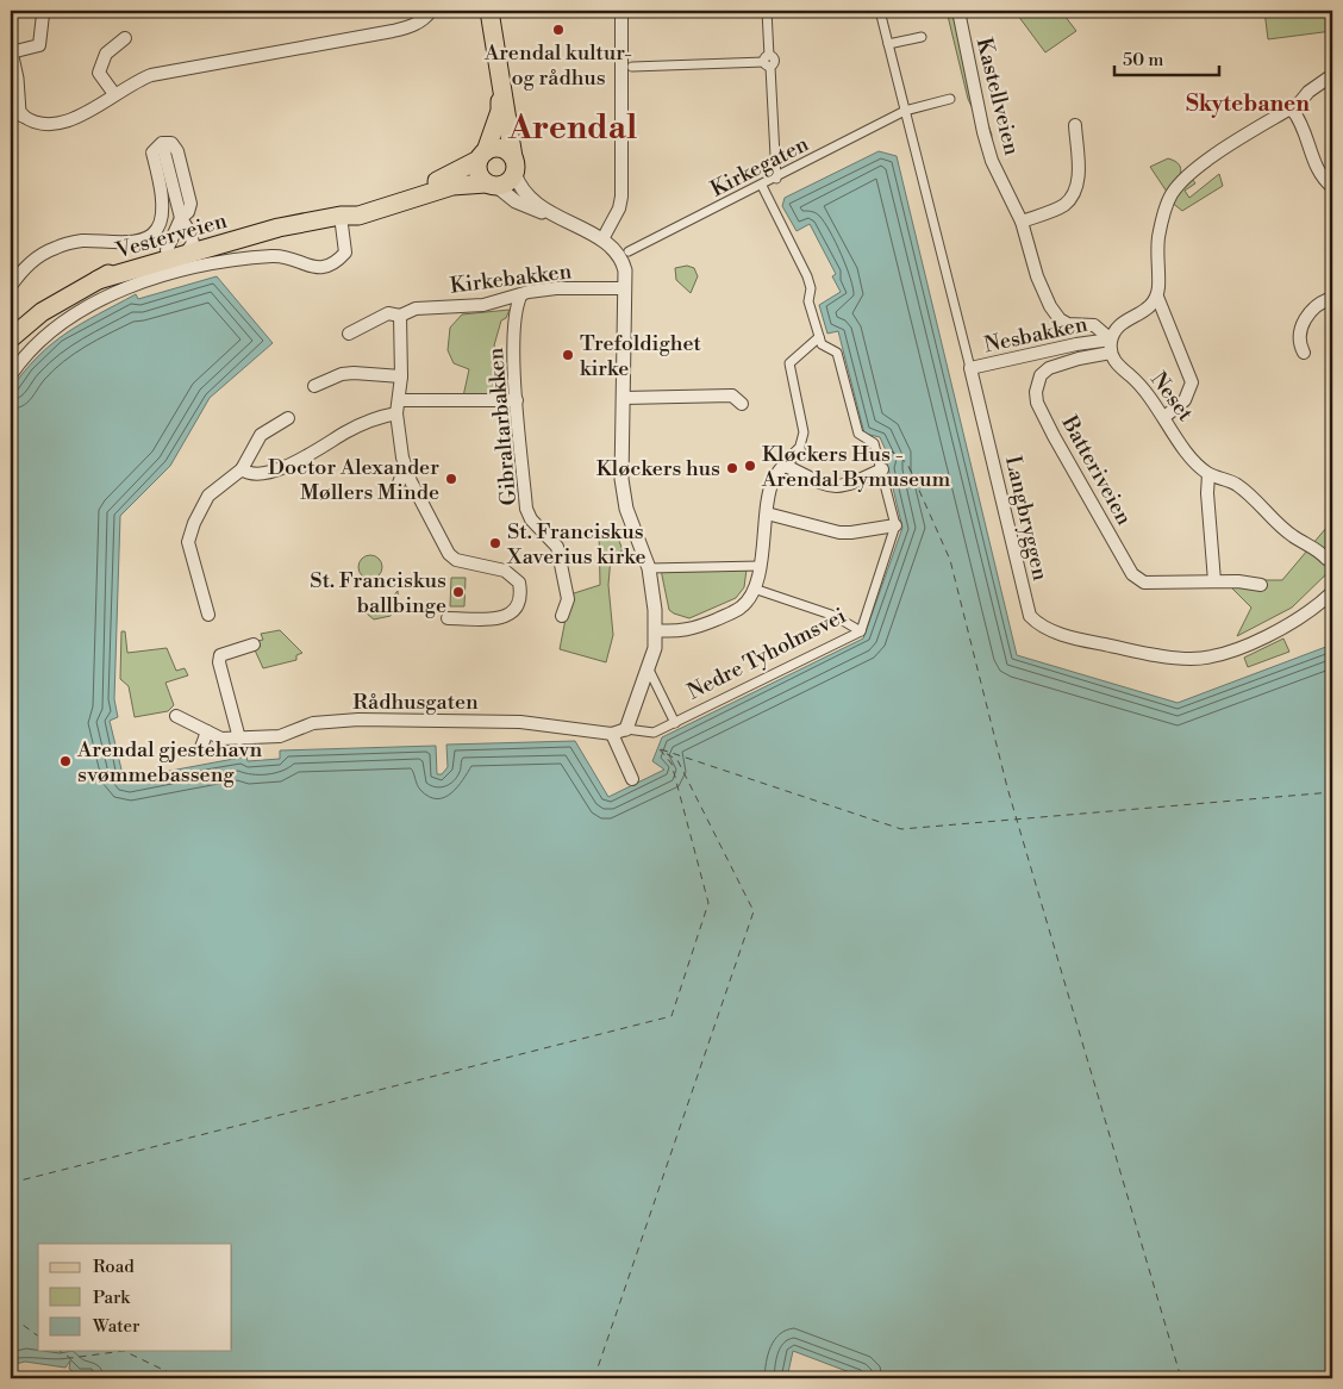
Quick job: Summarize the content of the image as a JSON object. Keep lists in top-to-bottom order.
{
  "streets": {
    "main road": ["Vesterveien"],
    "street": [
      "Kastellveien",
      "Kirkegaten",
      "Kirkebakken",
      "Nesbakken",
      "Neset",
      "Gibraltarbakken",
      "Batteriveien",
      "Langbryggen",
      "Nedre Tyholmsvei",
      "Rådhusgaten"
    ]
  },
  "crossings": [
    ["Kastellveien", "Nesbakken"],
    ["Kirkegaten", "Langbryggen"],
    ["Kirkebakken", "Gibraltarbakken"],
    ["Nesbakken", "Langbryggen"],
    ["Neset", "Batteriveien"],
    ["Nedre Tyholmsvei", "Rådhusgaten"]
  ],
  "districts": ["Skytebanen", "Arendal"],
  "places": [
    "Arendal kultur- og rådhus",
    "Trefoldighet kirke",
    "Kløckers Hus - Arendal Bymuseum",
    "Kløckers hus",
    "Doctor Alexander Møllers Minde",
    "St. Franciskus Xaverius kirke",
    "St. Franciskus ballbinge",
    "Arendal gjestehavn svømmebasseng"
  ],
  "legend": ["Road", "Park", "Water"],
  "scale_bar": "50 m"
}
